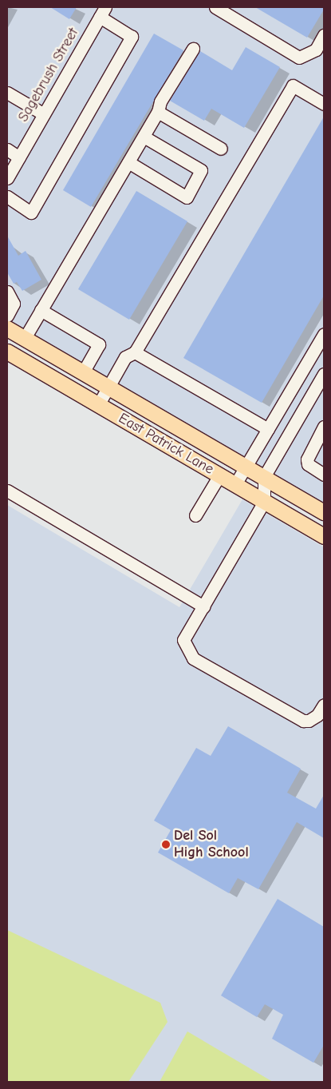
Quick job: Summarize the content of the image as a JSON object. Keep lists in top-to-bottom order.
{
  "streets": {
    "main road": ["East Patrick Lane"],
    "street": ["Sagebrush Street"]
  },
  "places": ["Del Sol High School"]
}
